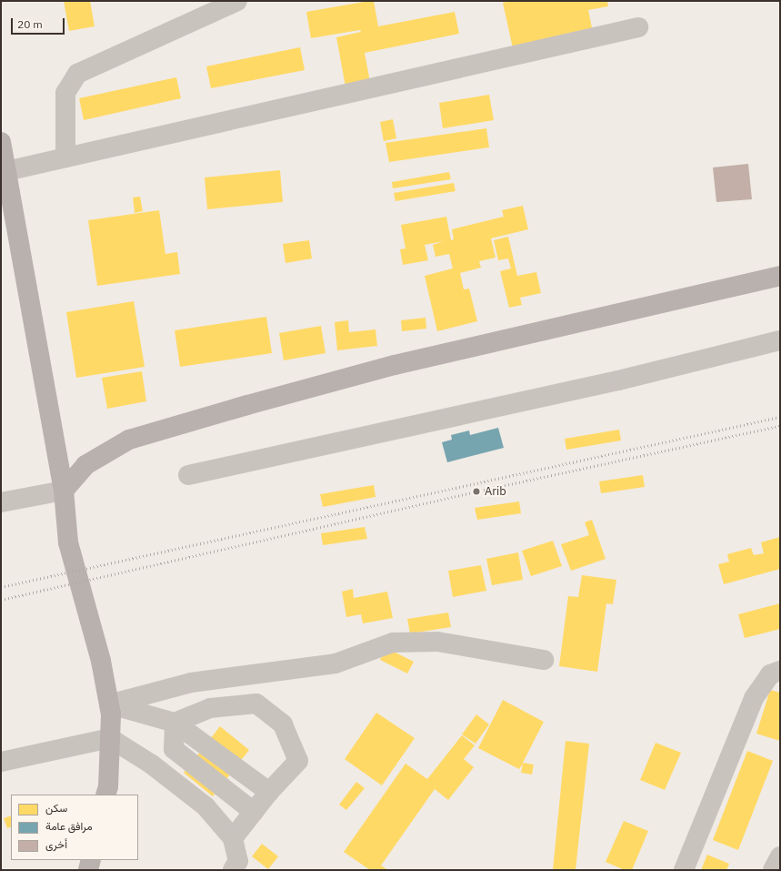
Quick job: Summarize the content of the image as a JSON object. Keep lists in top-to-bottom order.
{
  "places": ["Arib"],
  "legend": ["سكن", "مرافق عامة", "أخرى"],
  "scale_bar": "20 m"
}
